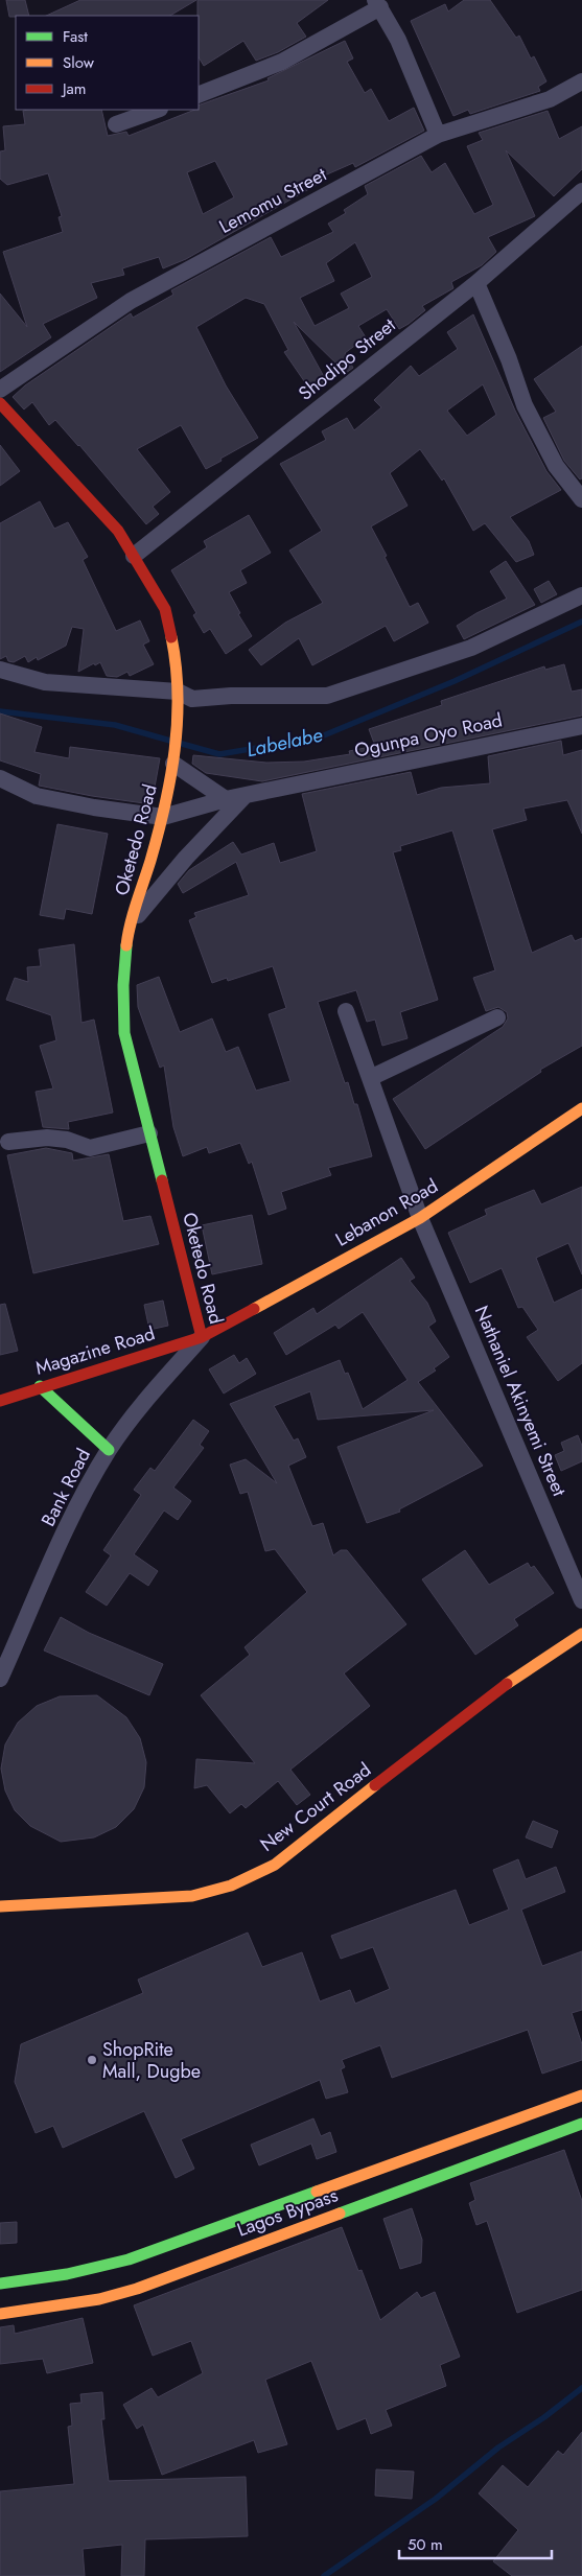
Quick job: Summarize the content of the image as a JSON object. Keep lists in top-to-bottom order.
{
  "streets": {
    "main road": [
      "Oketedo Road",
      "Lebanon Road",
      "Magazine Road",
      "New Court Road",
      "Lagos Bypass"
    ],
    "street": [
      "Lemomu Street",
      "Shodipo Street",
      "Ogunpa Oyo Road",
      "Nathaniel Akinyemi Street",
      "Bank Road"
    ]
  },
  "crossings": [
    ["Shodipo Street", "Oketedo Road"],
    ["Ogunpa Oyo Road", "Oketedo Road"],
    ["Oketedo Road", "Lebanon Road"],
    ["Oketedo Road", "Magazine Road"],
    ["Oketedo Road", "Bank Road"],
    ["Lebanon Road", "Magazine Road"],
    ["Lebanon Road", "Nathaniel Akinyemi Street"],
    ["Lebanon Road", "Bank Road"],
    ["Magazine Road", "Bank Road"]
  ],
  "water": ["Labelabe"],
  "places": ["ShopRite Mall, Dugbe"],
  "legend": ["Fast", "Slow", "Jam"],
  "scale_bar": "50 m"
}
